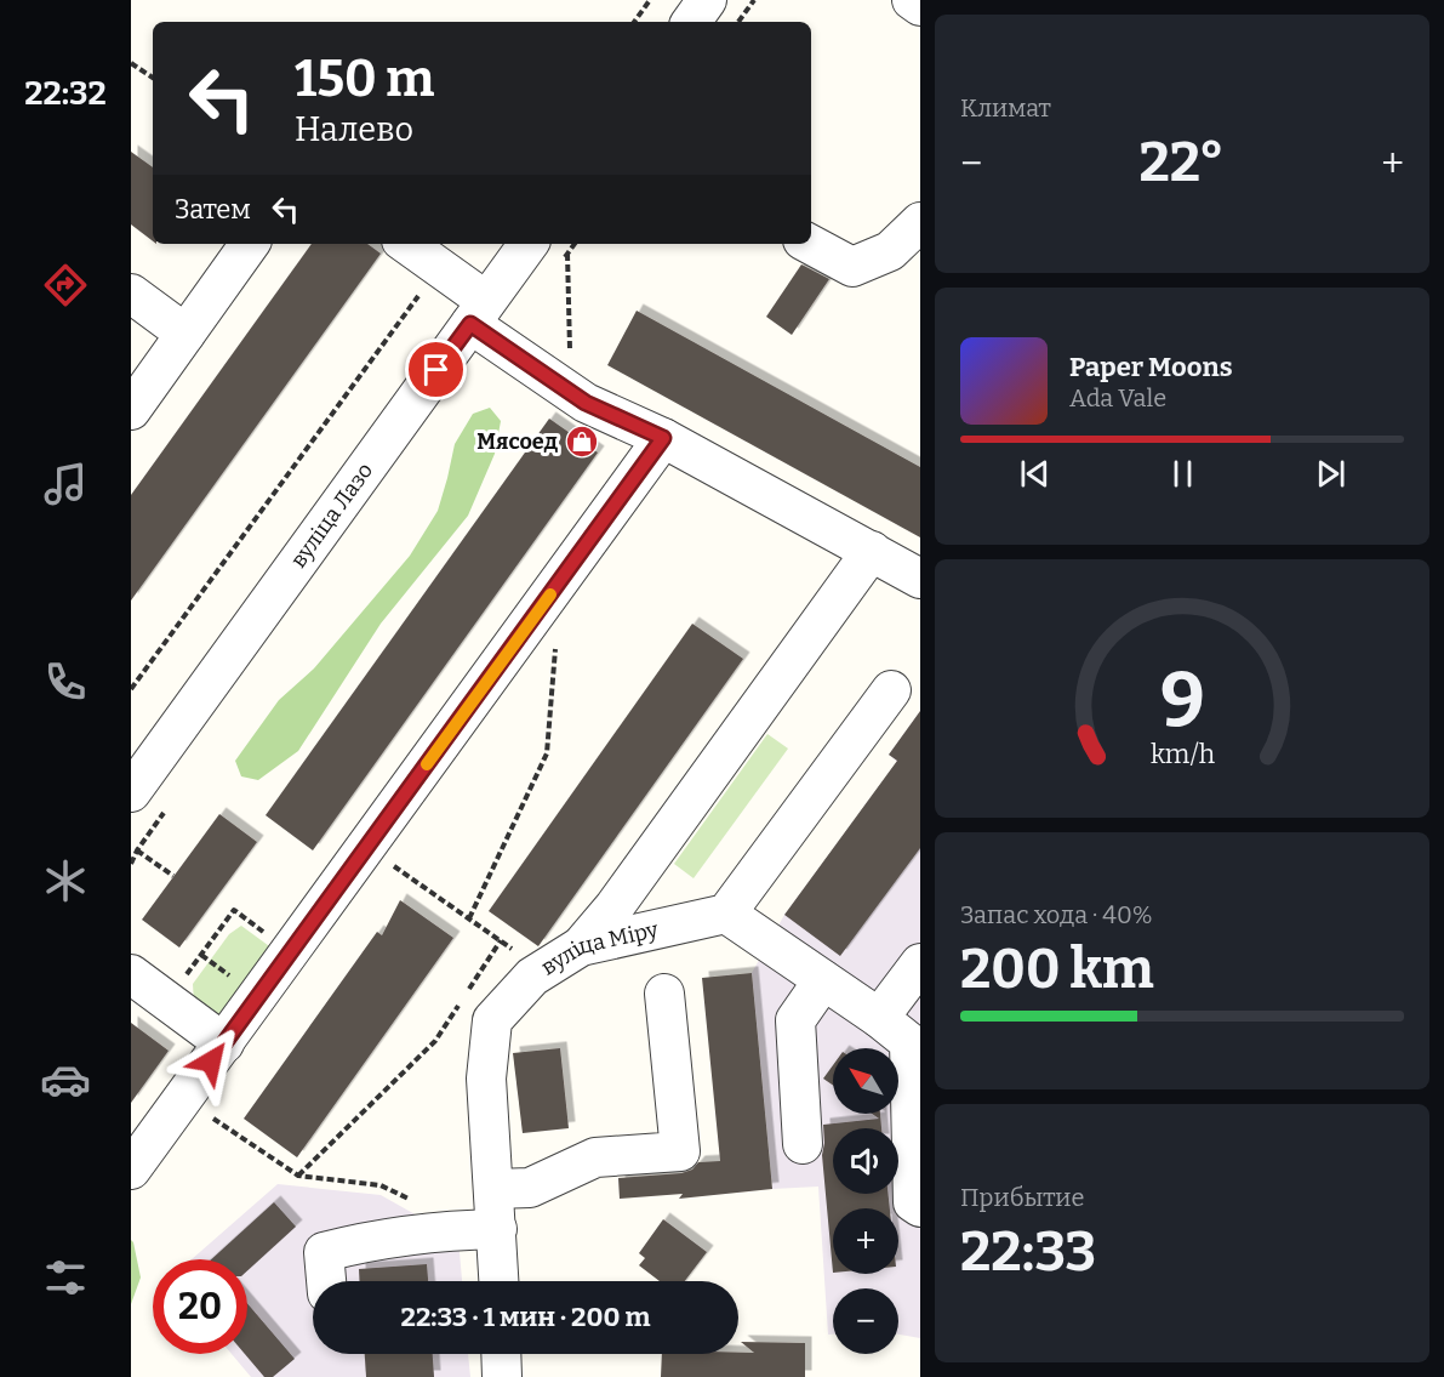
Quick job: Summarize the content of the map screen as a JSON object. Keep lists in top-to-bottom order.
{
  "streets": {
    "street": ["вуліца Лазо", "вуліца Міру"]
  },
  "places": {
    "shop": ["Мясоед"]
  },
  "north": "top left",
  "page": {
    "tabs": "22:32",
    "tile": [
      "Климат",
      ["Запас хода · 40%", "200 km"],
      ["Прибытие", "22:33"]
    ],
    "turn": ["150 m", "Налево"],
    "heat": ["−", "22°", "+"],
    "then": "Затем",
    "song": ["Paper Moons", "Ada Vale"],
    "map_buttons": ["+", "−"],
    "limit": "20",
    "trip": "22:33 · 1 мин · 200 m",
    "gauge": ["9", "km/h"]
  }
}
